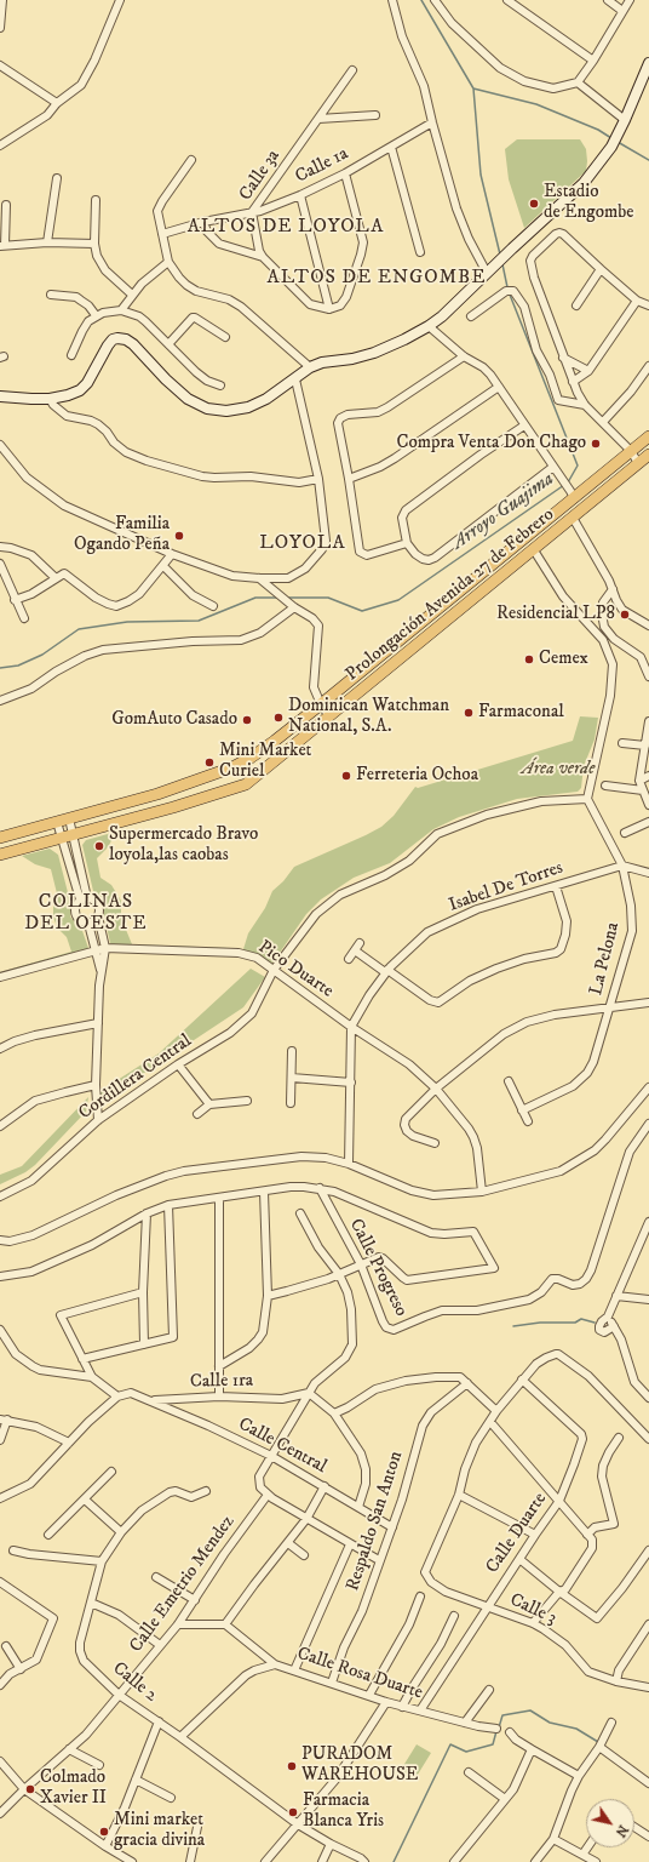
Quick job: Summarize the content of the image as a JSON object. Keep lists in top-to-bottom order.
{
  "streets": {
    "main road": ["Prolongación Avenida 27 de Febrero"],
    "street": [
      "Calle 1a",
      "Calle 3a",
      "Isabel De Torres",
      "La Pelona",
      "Pico Duarte",
      "Cordillera Central",
      "Calle Progreso",
      "Calle 1ra",
      "Calle Central",
      "Respaldo San Anton",
      "Calle Duarte",
      "Calle Emetrio Mendez",
      "Calle 3",
      "Calle Rosa Duarte",
      "Calle 2"
    ]
  },
  "crossings": [
    ["Calle 1a", "Calle 3a"],
    ["Isabel De Torres", "La Pelona"],
    ["Isabel De Torres", "Pico Duarte"],
    ["La Pelona", "Cordillera Central"],
    ["Pico Duarte", "Cordillera Central"],
    ["Calle 1ra", "Calle Central"],
    ["Calle Central", "Respaldo San Anton"],
    ["Respaldo San Anton", "Calle Rosa Duarte"],
    ["Calle Duarte", "Calle 3"],
    ["Calle Duarte", "Calle Rosa Duarte"],
    ["Calle Emetrio Mendez", "Calle 2"]
  ],
  "districts": [
    "ALTOS DE LOYOLA",
    "ALTOS DE ENGOMBE",
    "LOYOLA",
    "COLINAS DEL OESTE"
  ],
  "water": ["Arroyo Guajima"],
  "parks": ["Área verde"],
  "places": [
    "Estadio de Engombe",
    "Compra Venta Don Chago",
    "Familia Ogando Peña",
    "Residencial LP8",
    "Cemex",
    "Farmaconal",
    "Dominican Watchman National, S.A.",
    "GomAuto Casado",
    "Mini Market Curiel",
    "Ferreteria Ochoa",
    "Supermercado Bravo loyola,las caobas",
    "PURADOM WAREHOUSE",
    "Colmado Xavier II",
    "Farmacia Blanca Yris",
    "Mini market gracia divina"
  ],
  "north": "bottom right"
}
